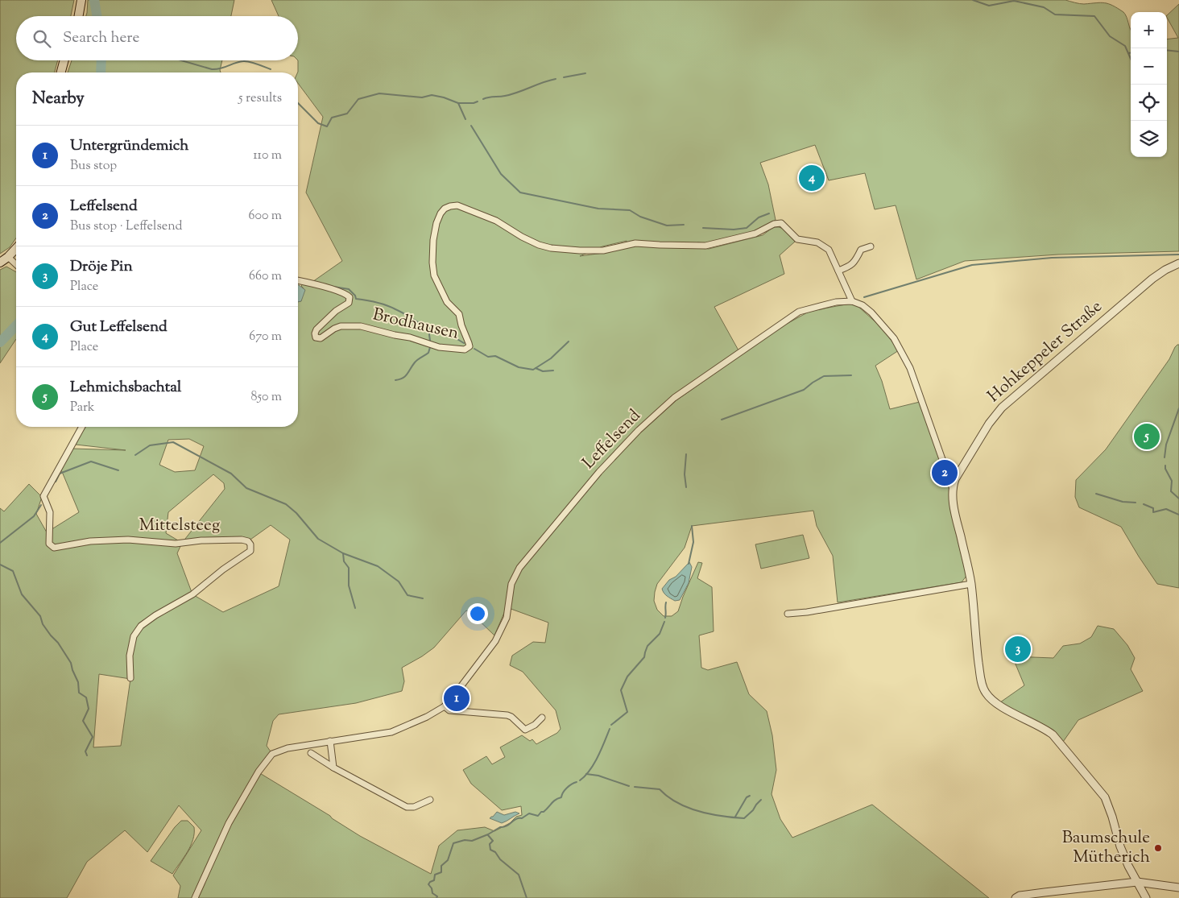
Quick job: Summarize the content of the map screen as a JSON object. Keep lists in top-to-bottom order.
{
  "streets": {
    "street": [
      "Brodhausen",
      "Hohkeppeler Straße",
      "Leffelsend",
      "Mittelsteeg"
    ]
  },
  "places": ["Baumschule Mütherich"],
  "page": {
    "map_buttons": ["+", "−"],
    "search": "Search here",
    "heading": ["Nearby", "5 results"],
    "list": [
      {
        "mark": "1",
        "name": "Untergründemich",
        "note": "Bus stop",
        "value": "110 m"
      },
      {
        "mark": "2",
        "name": "Leffelsend",
        "note": "Bus stop · Leffelsend",
        "value": "600 m"
      },
      {
        "mark": "3",
        "name": "Dröje Pin",
        "note": "Place",
        "value": "660 m"
      },
      {
        "mark": "4",
        "name": "Gut Leffelsend",
        "note": "Place",
        "value": "670 m"
      },
      {
        "mark": "5",
        "name": "Lehmichsbachtal",
        "note": "Park",
        "value": "850 m"
      }
    ],
    "pins": [
      "4",
      "5",
      "2",
      "3",
      "1"
    ]
  }
}
